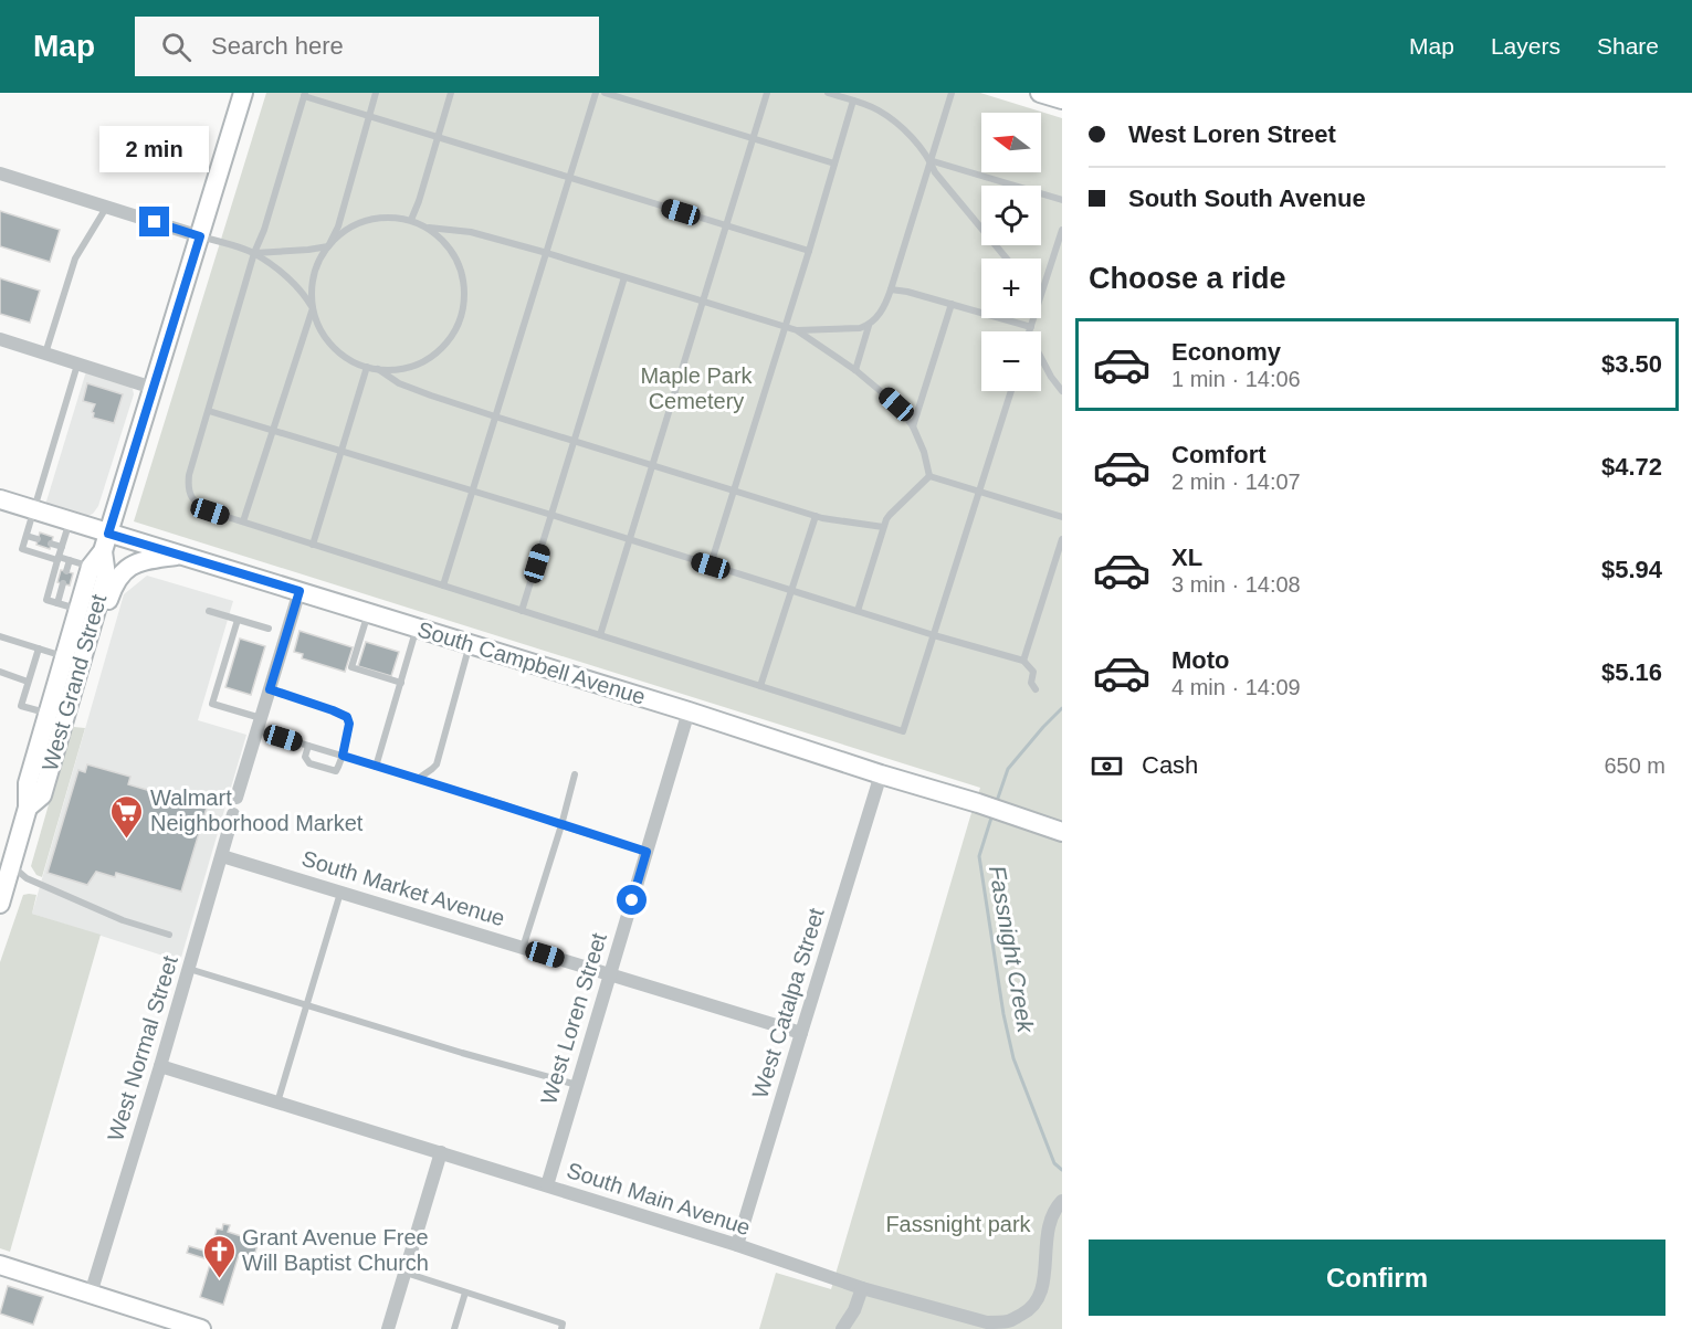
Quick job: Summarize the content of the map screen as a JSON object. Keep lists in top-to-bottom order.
{
  "streets": {
    "main road": ["South Campbell Avenue", "West Grand Street"],
    "street": [
      "South Market Avenue",
      "West Catalpa Street",
      "West Loren Street",
      "West Normal Street",
      "South Main Avenue"
    ]
  },
  "crossings": [
    ["South Campbell Avenue", "West Grand Street"],
    ["South Campbell Avenue", "West Catalpa Street"],
    ["South Campbell Avenue", "West Loren Street"],
    ["South Market Avenue", "West Catalpa Street"],
    ["South Market Avenue", "West Loren Street"],
    ["South Market Avenue", "West Normal Street"],
    ["West Catalpa Street", "South Main Avenue"],
    ["West Loren Street", "South Main Avenue"],
    ["West Normal Street", "South Main Avenue"]
  ],
  "water": ["Fassnight Creek"],
  "parks": ["Maple Park Cemetery", "Fassnight park"],
  "places": {
    "supermarket": ["Walmart Neighborhood Market"],
    "church": ["Grant Avenue Free Will Baptist Church"]
  },
  "north": "left",
  "page": {
    "header": "Map",
    "search": "Search here",
    "nav": ["Map", "Layers", "Share"],
    "banner": ["West Loren Street", "South South Avenue"],
    "map_buttons": ["+", "−"],
    "bubble": "2 min",
    "heading": "Choose a ride",
    "list": [
      {
        "name": "Economy",
        "note": "1 min · 14:06",
        "value": "$3.50"
      },
      {
        "name": "Comfort",
        "note": "2 min · 14:07",
        "value": "$4.72"
      },
      {
        "name": "XL",
        "note": "3 min · 14:08",
        "value": "$5.94"
      },
      {
        "name": "Moto",
        "note": "4 min · 14:09",
        "value": "$5.16"
      }
    ],
    "pay": ["Cash", "650 m"],
    "buttons": "Confirm"
  }
}
